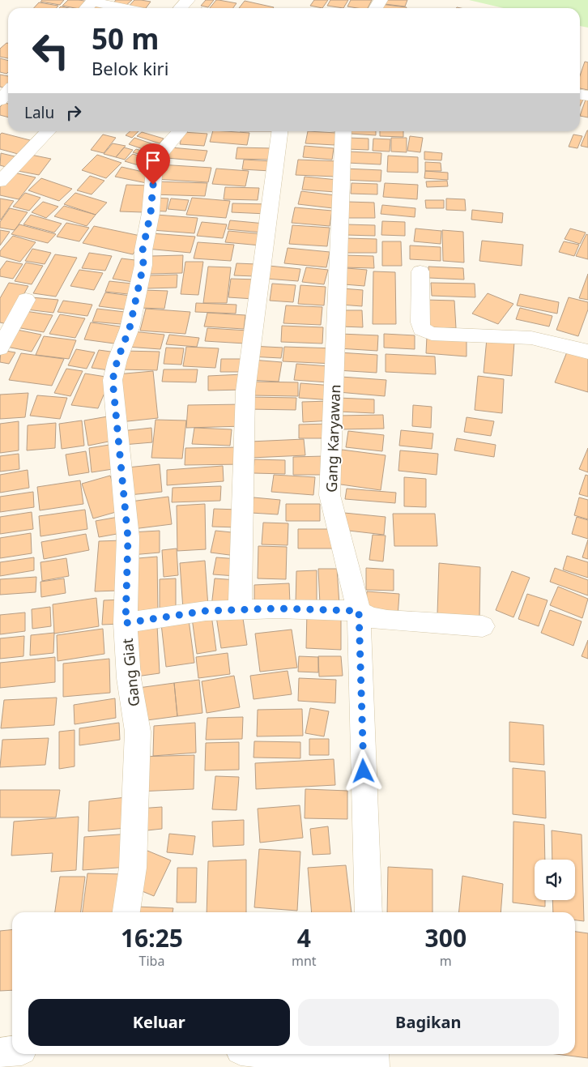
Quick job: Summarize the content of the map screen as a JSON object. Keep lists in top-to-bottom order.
{
  "streets": {
    "street": ["Gang Karyawan", "Gang Giat"]
  },
  "page": {
    "turn": ["50 m", "Belok kiri"],
    "then": "Lalu",
    "eta": [
      "16:25",
      "Tiba",
      "4",
      "mnt",
      "300",
      "m"
    ],
    "buttons": ["Keluar", "Bagikan"]
  }
}
